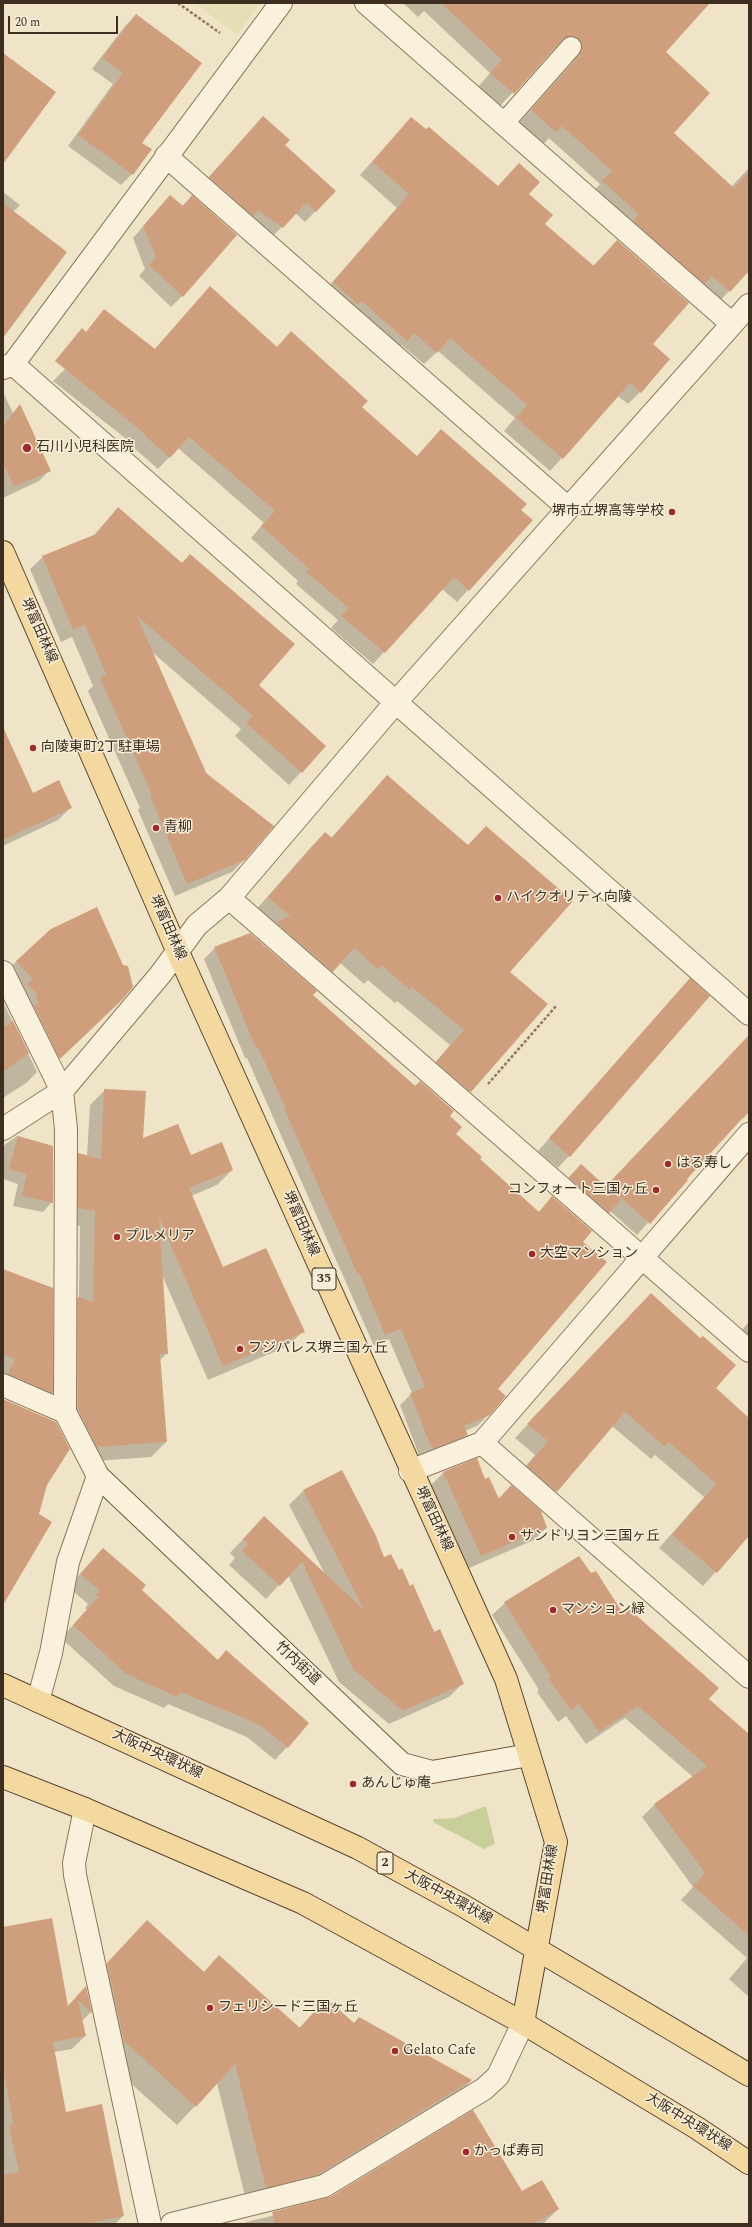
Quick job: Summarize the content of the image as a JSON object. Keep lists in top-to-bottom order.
{
  "streets": {
    "main road": [
      "堺富田林線",
      "35",
      "大阪中央環状線",
      "2"
    ],
    "street": ["竹内街道"]
  },
  "crossings": [
    ["堺富田林線", "竹内街道"],
    ["堺富田林線", "大阪中央環状線"]
  ],
  "places": [
    "石川小児科医院",
    "堺市立堺高等学校",
    "向陵東町2丁駐車場",
    "青柳",
    "ハイクオリティ向陵",
    "はる寿し",
    "コンフォート三国ヶ丘",
    "プルメリア",
    "大空マンション",
    "フジパレス堺三国ヶ丘",
    "サンドリヨン三国ヶ丘",
    "マンション緑",
    "あんじゅ庵",
    "フェリシード三国ヶ丘",
    "Gelato Cafe",
    "かっぱ寿司"
  ],
  "scale_bar": "20 m"
}
